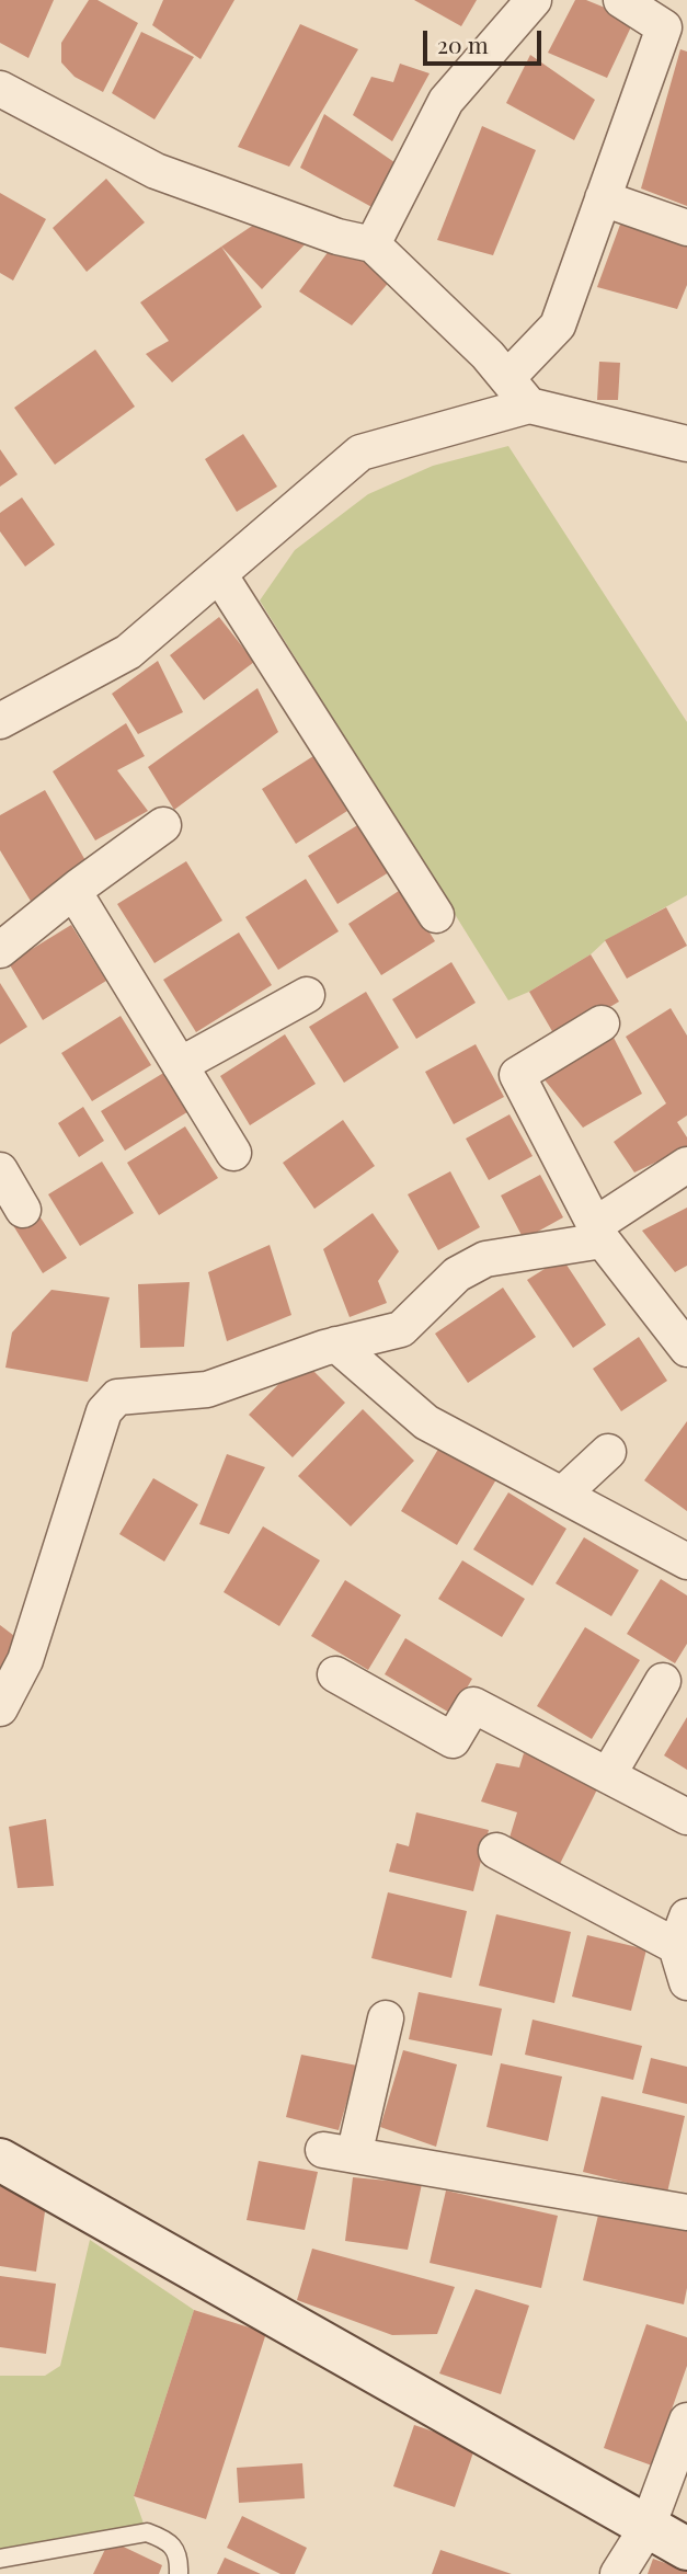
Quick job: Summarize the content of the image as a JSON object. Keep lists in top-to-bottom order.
{
  "scale_bar": "20 m"
}
